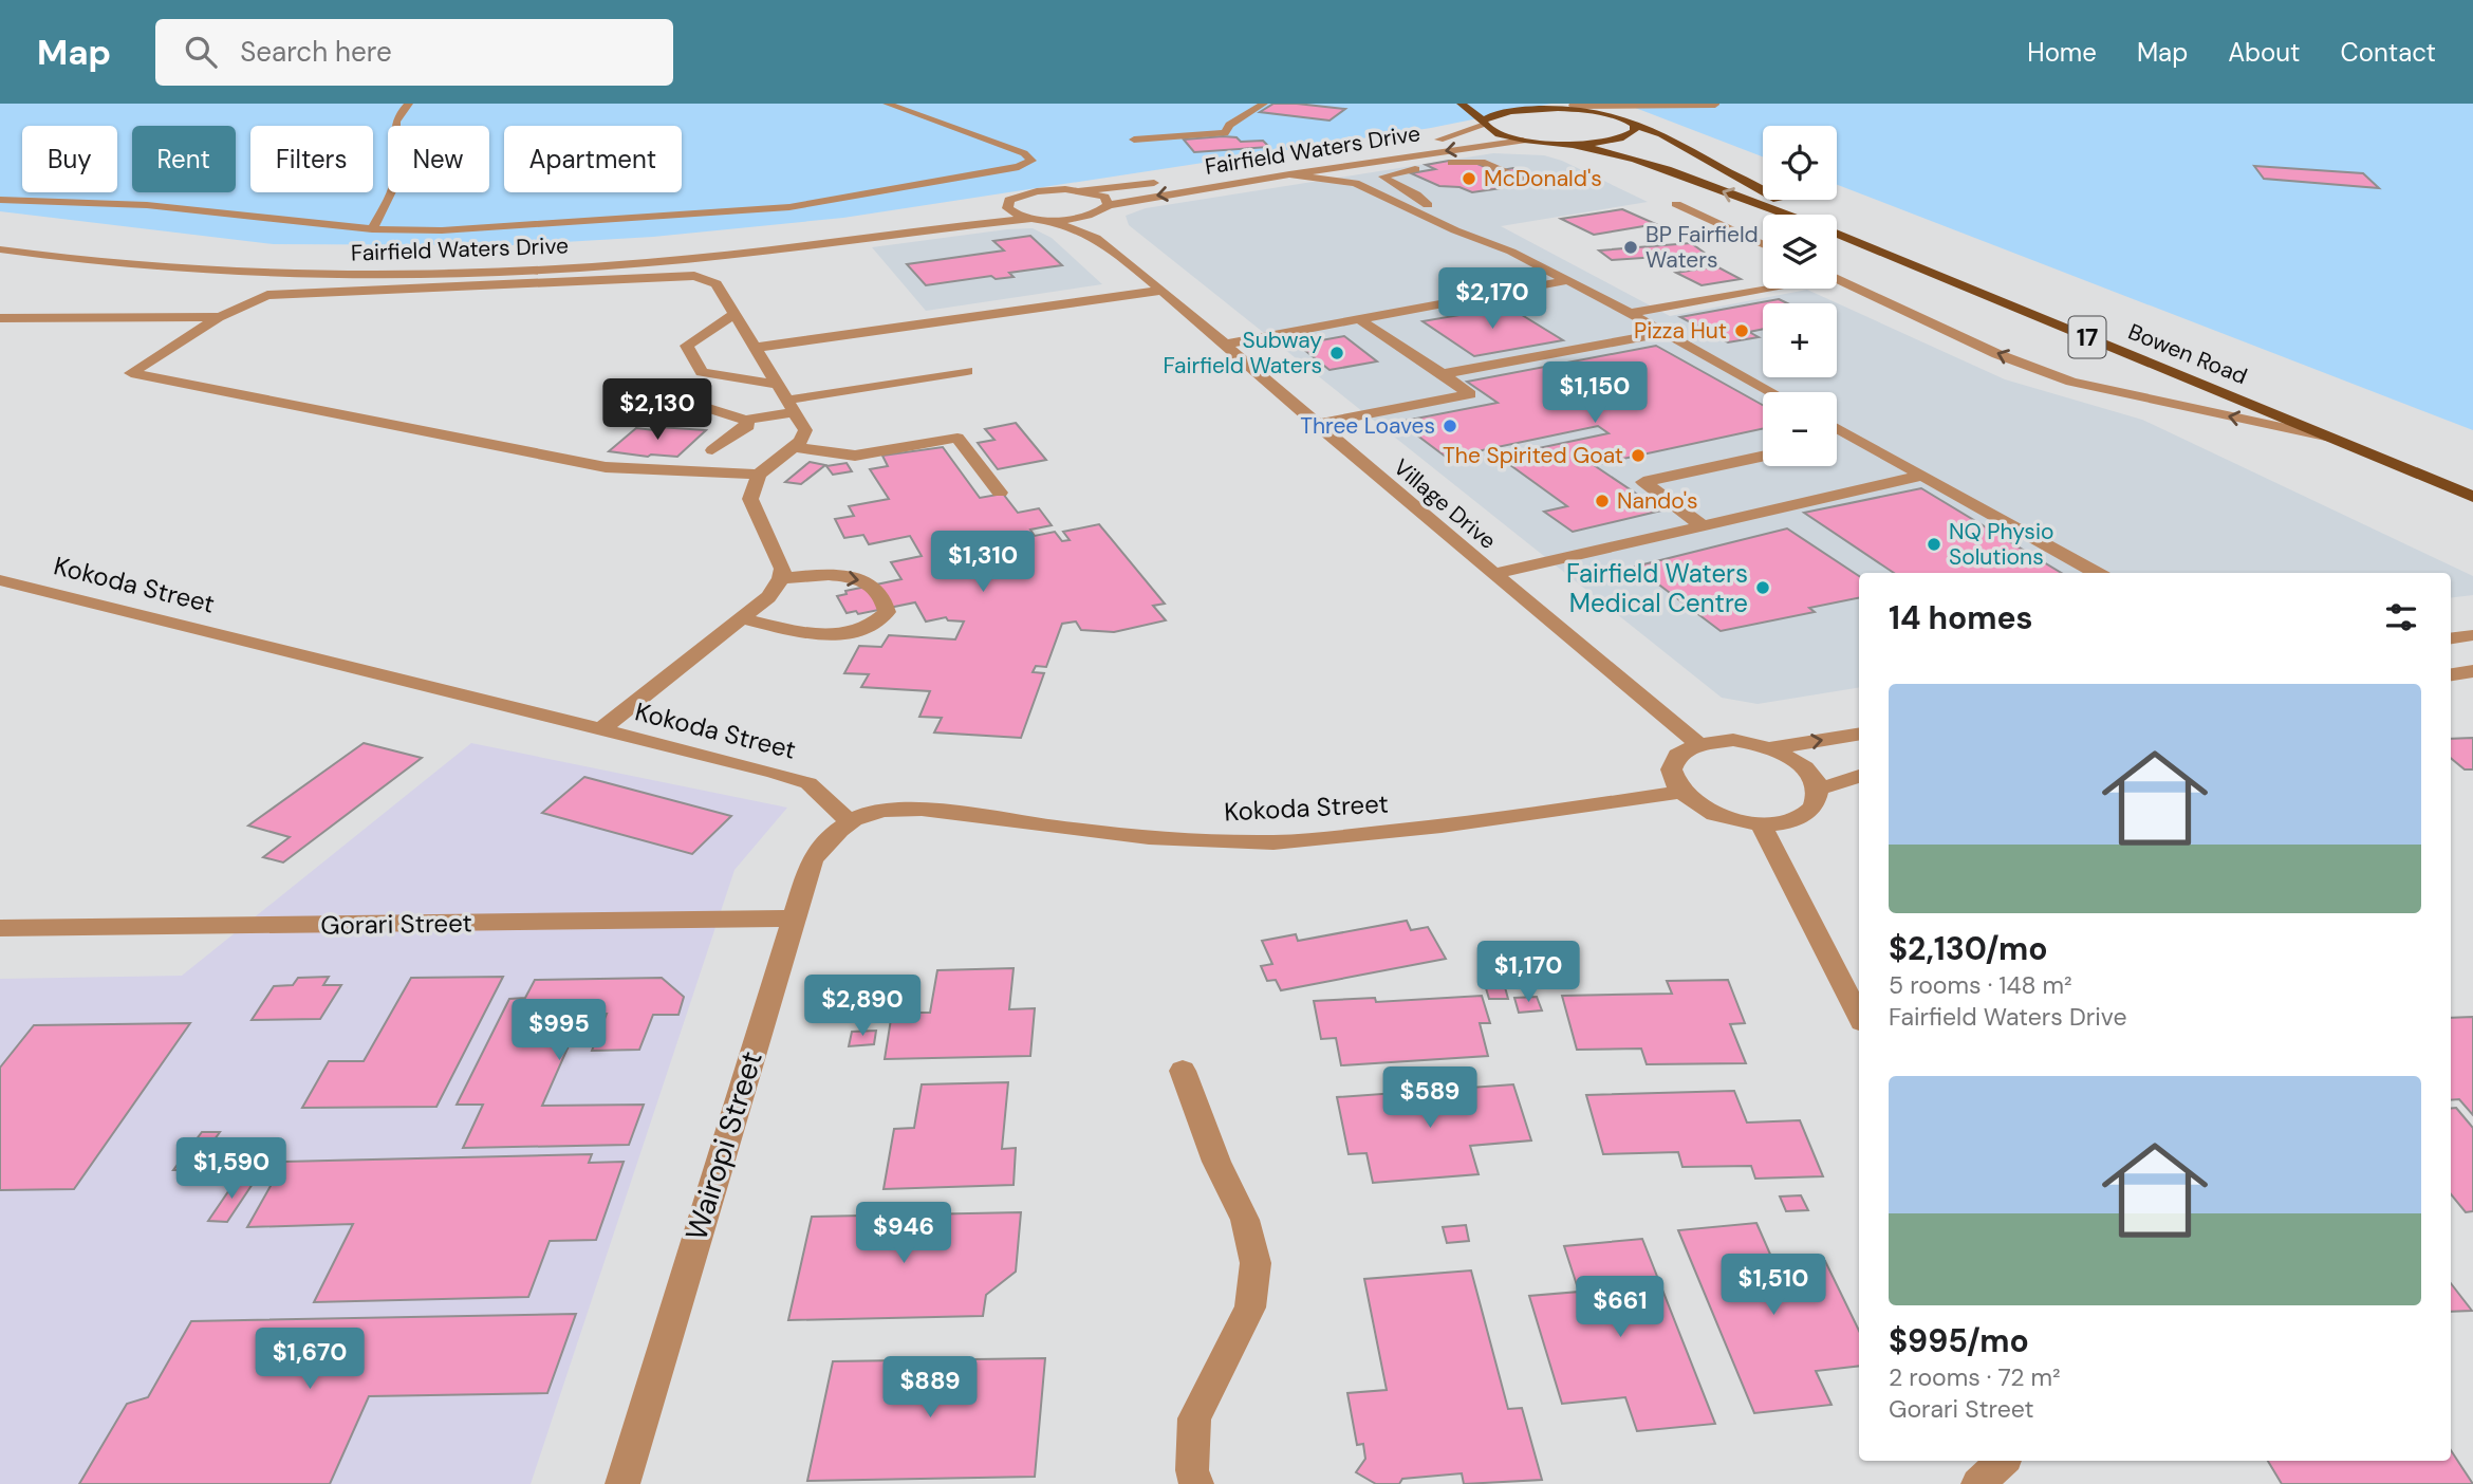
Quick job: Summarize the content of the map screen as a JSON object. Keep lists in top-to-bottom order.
{
  "streets": {
    "main road": ["17", "Bowen Road"],
    "street": [
      "Fairfield Waters Drive",
      "Village Drive",
      "Kokoda Street",
      "Gorari Street",
      "Wairopi Street"
    ]
  },
  "crossings": [
    ["Fairfield Waters Drive", "Bowen Road"],
    ["Fairfield Waters Drive", "Village Drive"],
    ["Kokoda Street", "Wairopi Street"],
    ["Gorari Street", "Wairopi Street"]
  ],
  "places": [
    "McDonald's",
    "BP Fairfield Waters",
    "Pizza Hut",
    "Subway Fairfield Waters",
    "Three Loaves",
    "The Spirited Goat",
    "Nando's",
    "NQ Physio Solutions",
    "Fairfield Waters Medical Centre"
  ],
  "page": {
    "header": "Map",
    "search": "Search here",
    "nav": [
      "Home",
      "Map",
      "About",
      "Contact"
    ],
    "map_buttons": ["+", "−"],
    "chip": [
      "Buy",
      "Rent",
      "Filters",
      "New",
      "Apartment"
    ],
    "price": [
      "$2,170",
      "$1,150",
      "$2,130",
      "$1,310",
      "$1,170",
      "$2,890",
      "$995",
      "$589",
      "$1,590",
      "$946",
      "$1,510",
      "$661",
      "$1,670",
      "$889"
    ],
    "heading": "14 homes",
    "list": [
      {
        "name": "$2,130/mo",
        "note": "5 rooms · 148 m² · Fairfield Waters Drive"
      },
      {
        "name": "$995/mo",
        "note": "2 rooms · 72 m² · Gorari Street"
      }
    ]
  }
}
